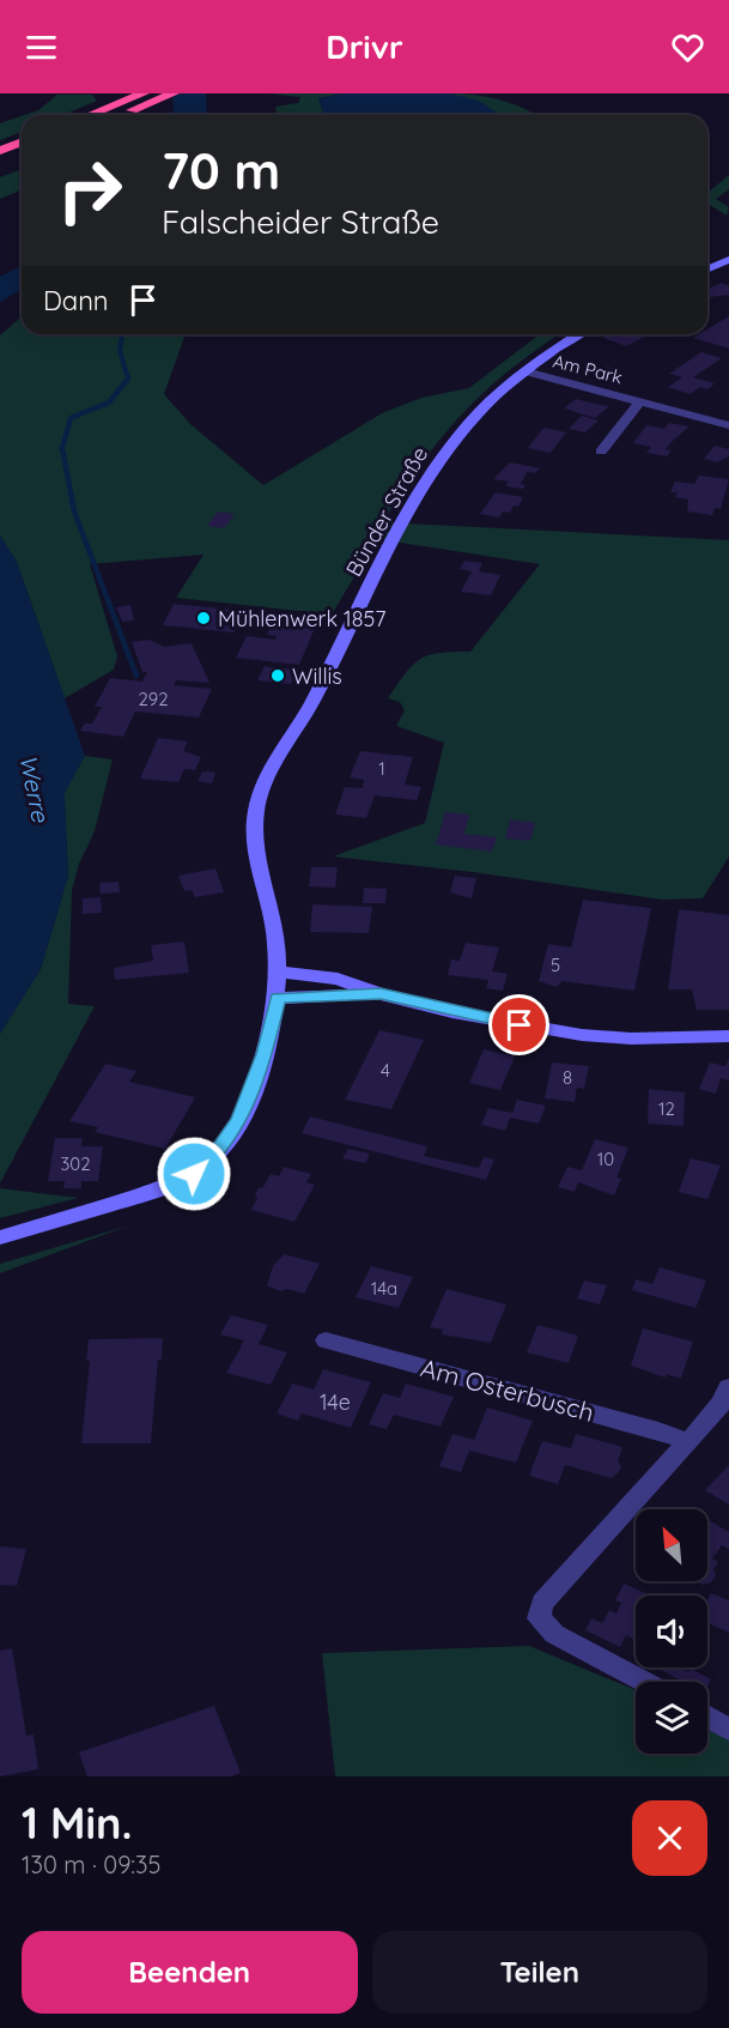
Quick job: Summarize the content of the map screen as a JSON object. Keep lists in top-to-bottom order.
{
  "streets": {
    "main road": ["Bünder Straße"],
    "street": ["Am Park", "Am Osterbusch"]
  },
  "crossings": [
    ["Am Park", "Bünder Straße"]
  ],
  "water": ["Werre"],
  "places": ["Mühlenwerk 1857", "Willis"],
  "house_numbers": [
    "292",
    "1",
    "5",
    "4",
    "8",
    "12",
    "10",
    "302",
    "14a",
    "14e"
  ],
  "north": "top left",
  "page": {
    "header": "Drivr",
    "turn": ["70 m", "Falscheider Straße"],
    "then": "Dann",
    "heading": ["1 Min.", "130 m · 09:35"],
    "buttons": ["Beenden", "Teilen"]
  }
}
